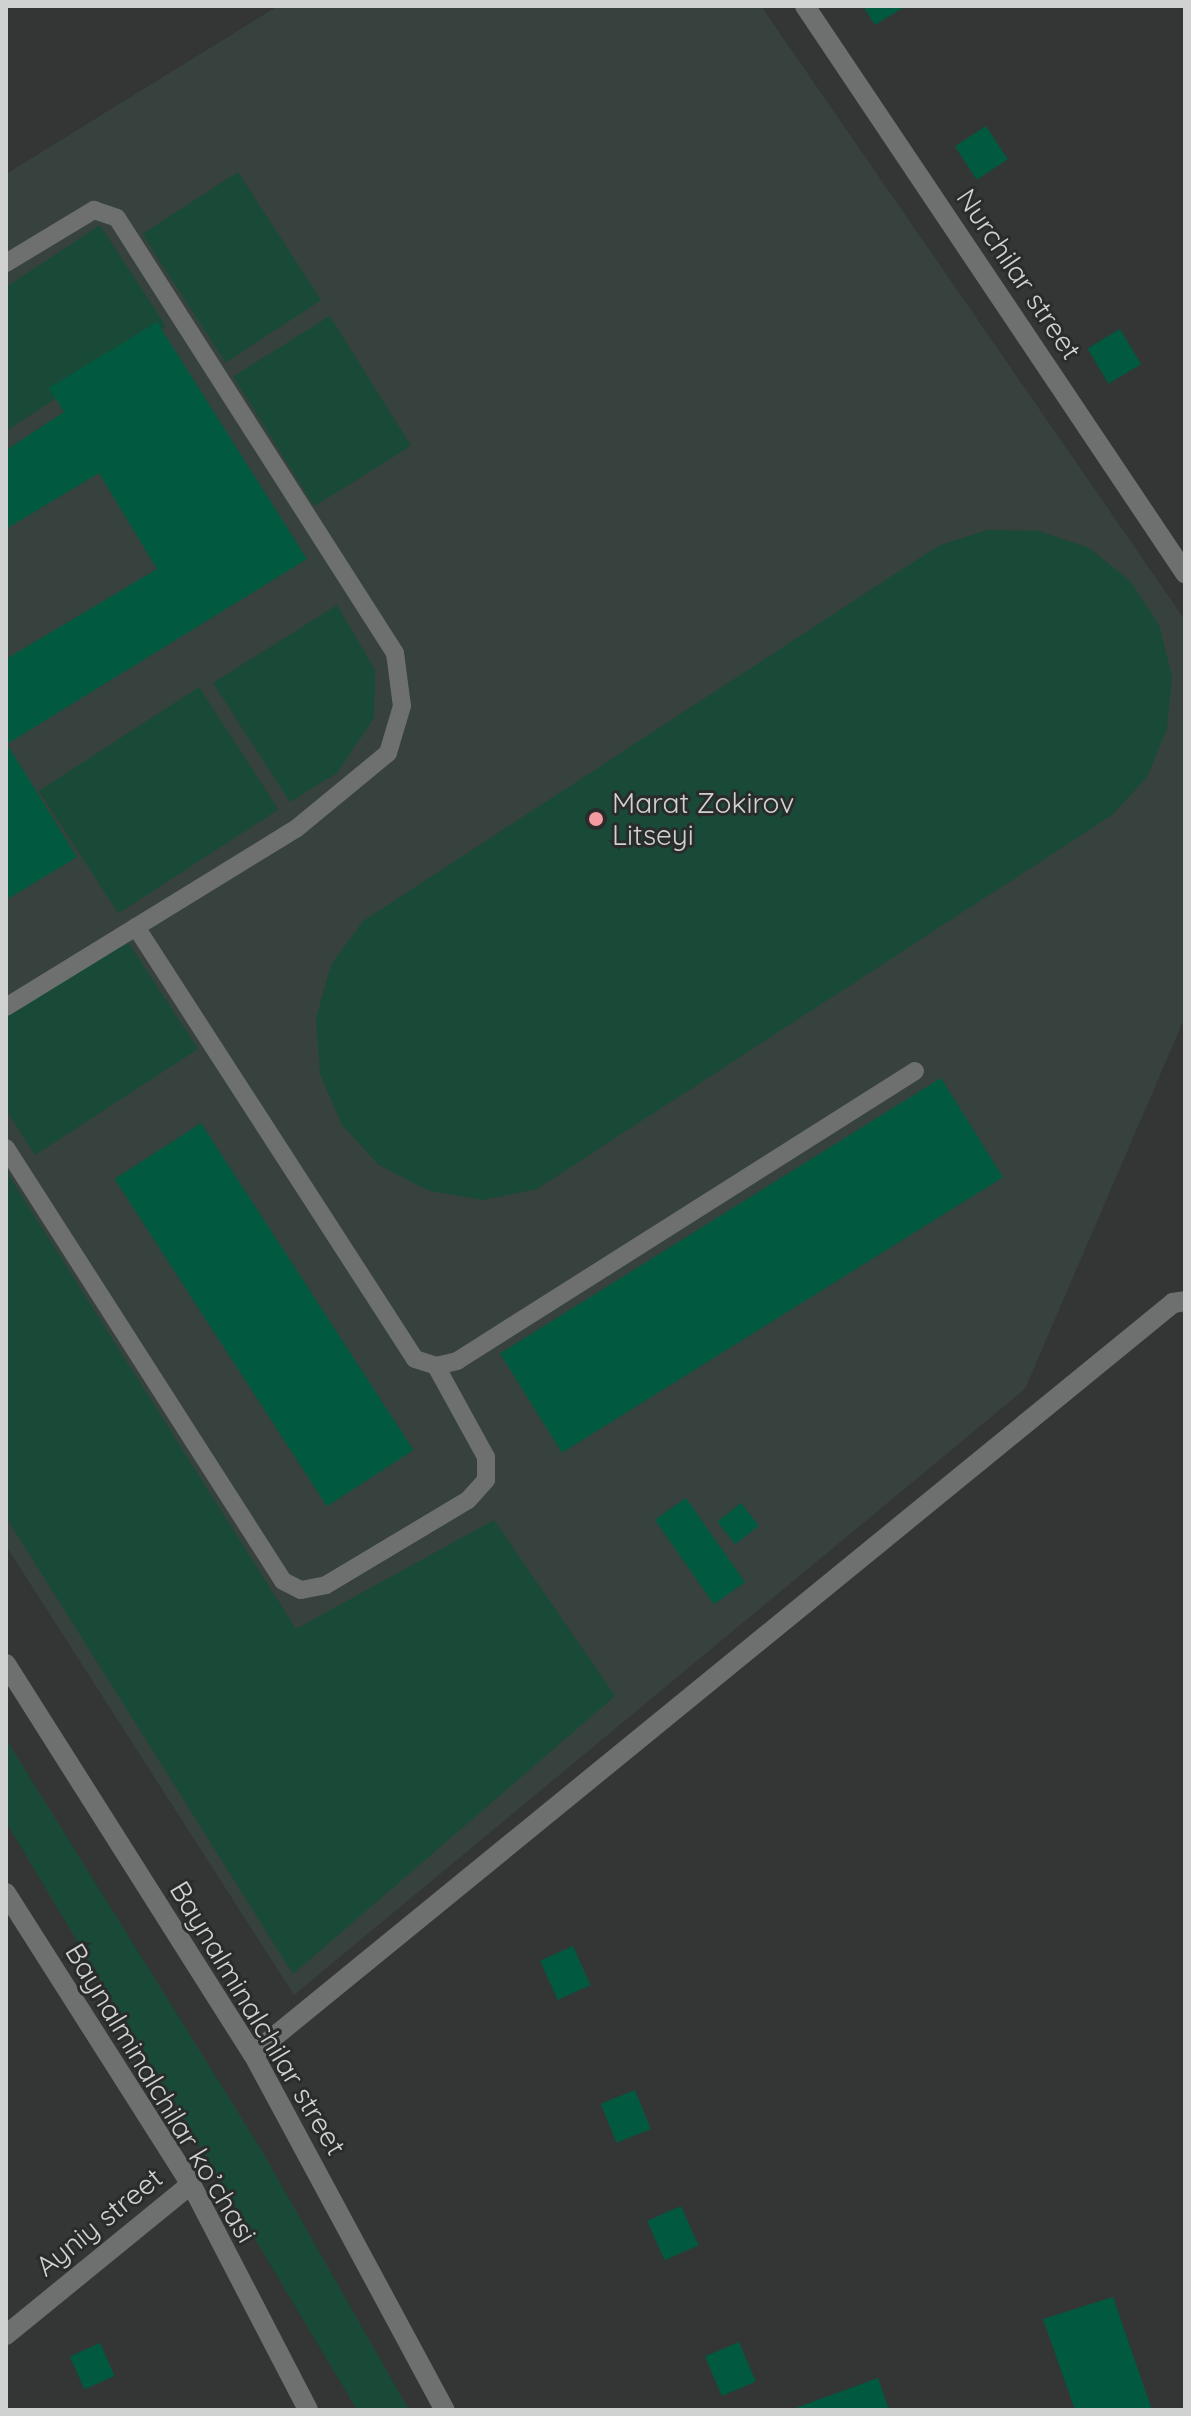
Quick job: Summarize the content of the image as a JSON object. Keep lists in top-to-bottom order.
{
  "streets": {
    "street": [
      "Nurchilar street",
      "Baynalminalchilar street",
      "Baynalminalchilar ko’chasi",
      "Ayniy street"
    ]
  },
  "crossings": [
    ["Baynalminalchilar ko’chasi", "Ayniy street"]
  ],
  "places": ["Marat Zokirov Litseyi"]
}
